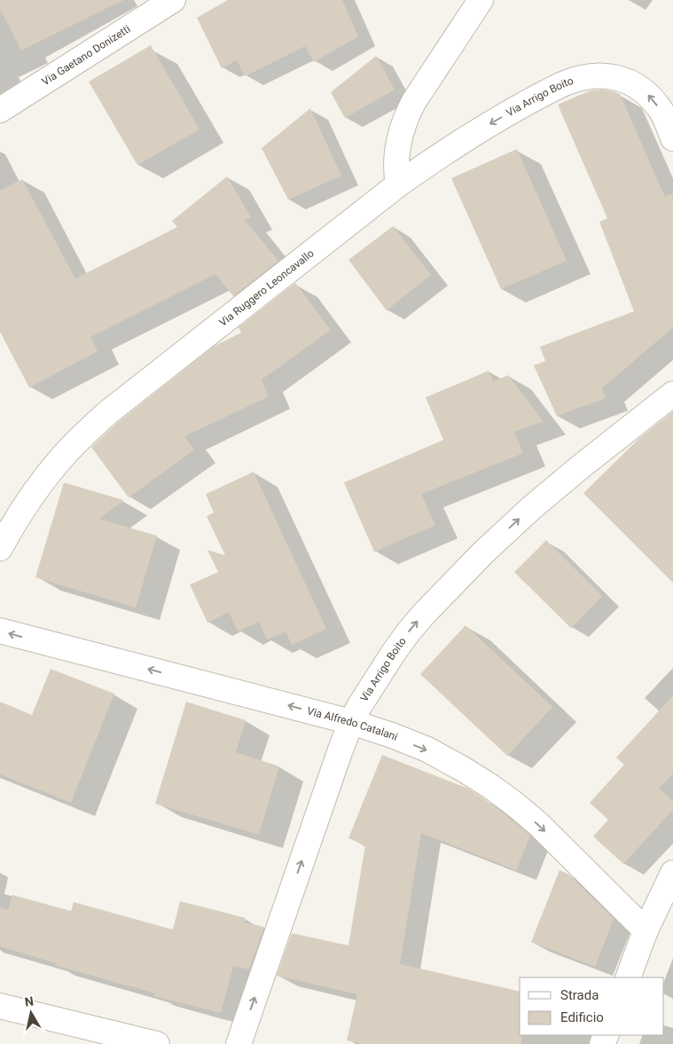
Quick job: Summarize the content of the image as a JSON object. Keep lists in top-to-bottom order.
{
  "streets": {
    "street": [
      "Via Gaetano Donizetti",
      "Via Arrigo Boito",
      "Via Ruggero Leoncavallo",
      "Via Alfredo Catalani"
    ]
  },
  "crossings": [
    ["Via Arrigo Boito", "Via Ruggero Leoncavallo"],
    ["Via Arrigo Boito", "Via Alfredo Catalani"]
  ],
  "legend": ["Strada", "Edificio"],
  "north": "top"
}
